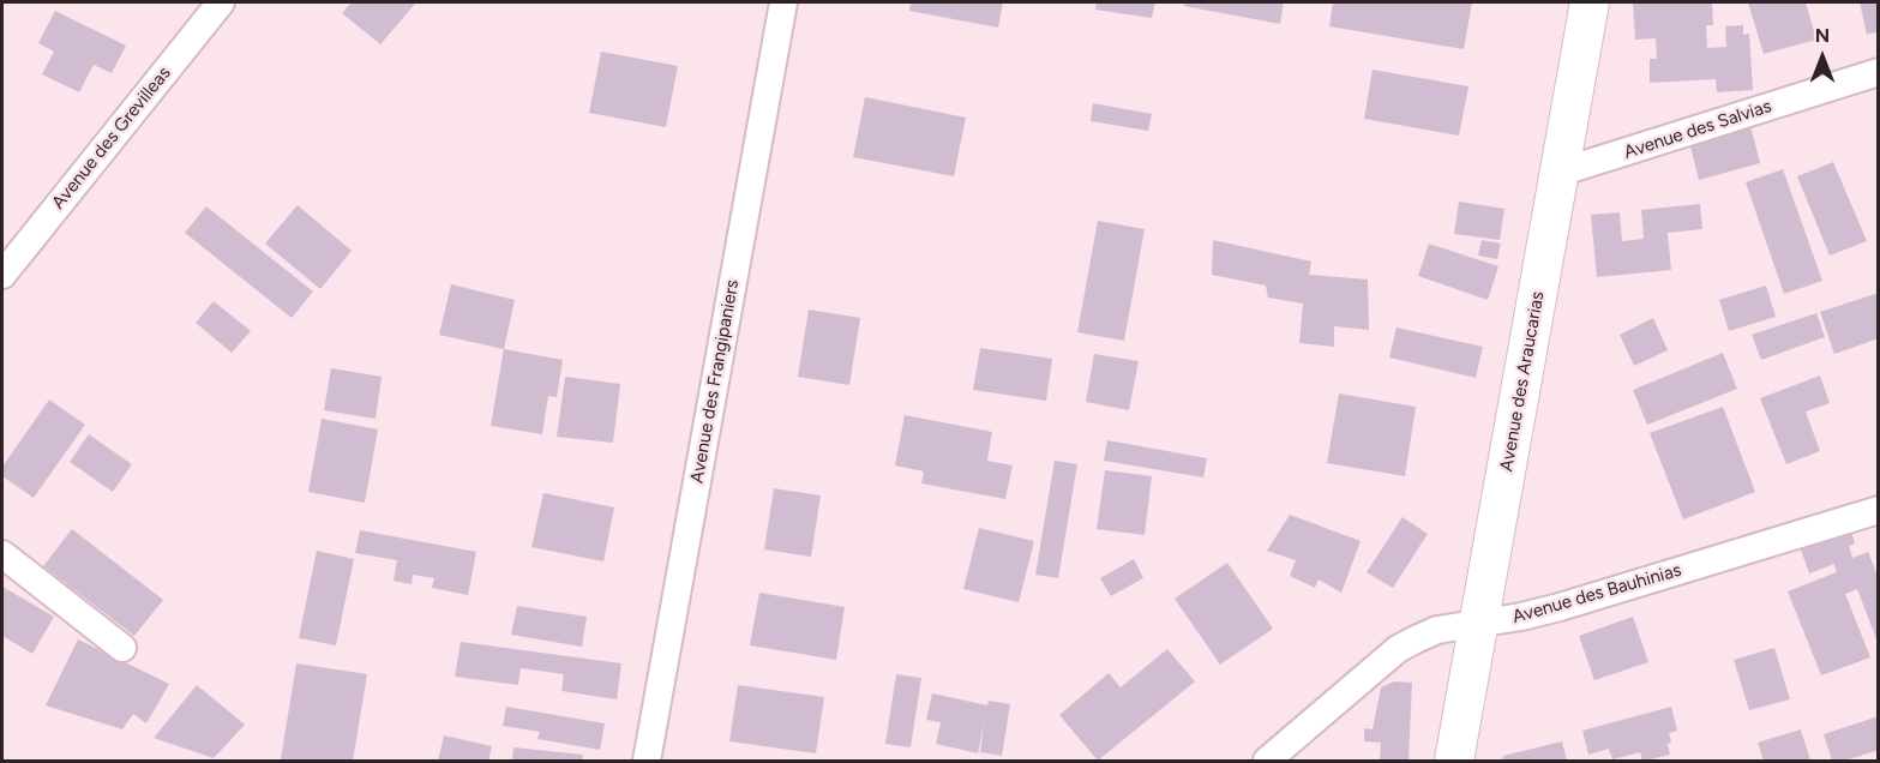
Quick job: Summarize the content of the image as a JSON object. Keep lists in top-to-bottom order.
{
  "streets": {
    "street": [
      "Avenue des Salvias",
      "Avenue des Grevilleas",
      "Avenue des Frangipaniers",
      "Avenue des Araucarias",
      "Avenue des Bauhinias"
    ]
  },
  "crossings": [
    ["Avenue des Salvias", "Avenue des Araucarias"],
    ["Avenue des Araucarias", "Avenue des Bauhinias"]
  ],
  "north": "top"
}
